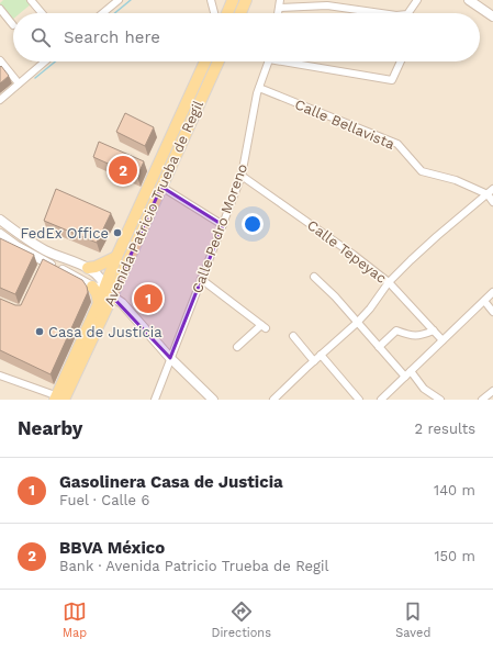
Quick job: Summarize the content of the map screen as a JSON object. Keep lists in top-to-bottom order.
{
  "streets": {
    "main road": ["Avenida Patricio Trueba de Regil"],
    "street": ["Calle Bellavista", "Calle Pedro Moreno", "Calle Tepeyac"]
  },
  "crossings": [
    ["Calle Bellavista", "Calle Pedro Moreno"],
    ["Calle Pedro Moreno", "Calle Tepeyac"]
  ],
  "places": ["FedEx Office", "Casa de Justicia"],
  "page": {
    "search": "Search here",
    "pins": ["2", "1"],
    "heading": ["Nearby", "2 results"],
    "list": [
      {
        "mark": "1",
        "name": "Gasolinera Casa de Justicia",
        "note": "Fuel · Calle 6",
        "value": "140 m"
      },
      {
        "mark": "2",
        "name": "BBVA México",
        "note": "Bank · Avenida Patricio Trueba de Regil",
        "value": "150 m"
      }
    ],
    "nav": ["Map", "Directions", "Saved"]
  }
}
